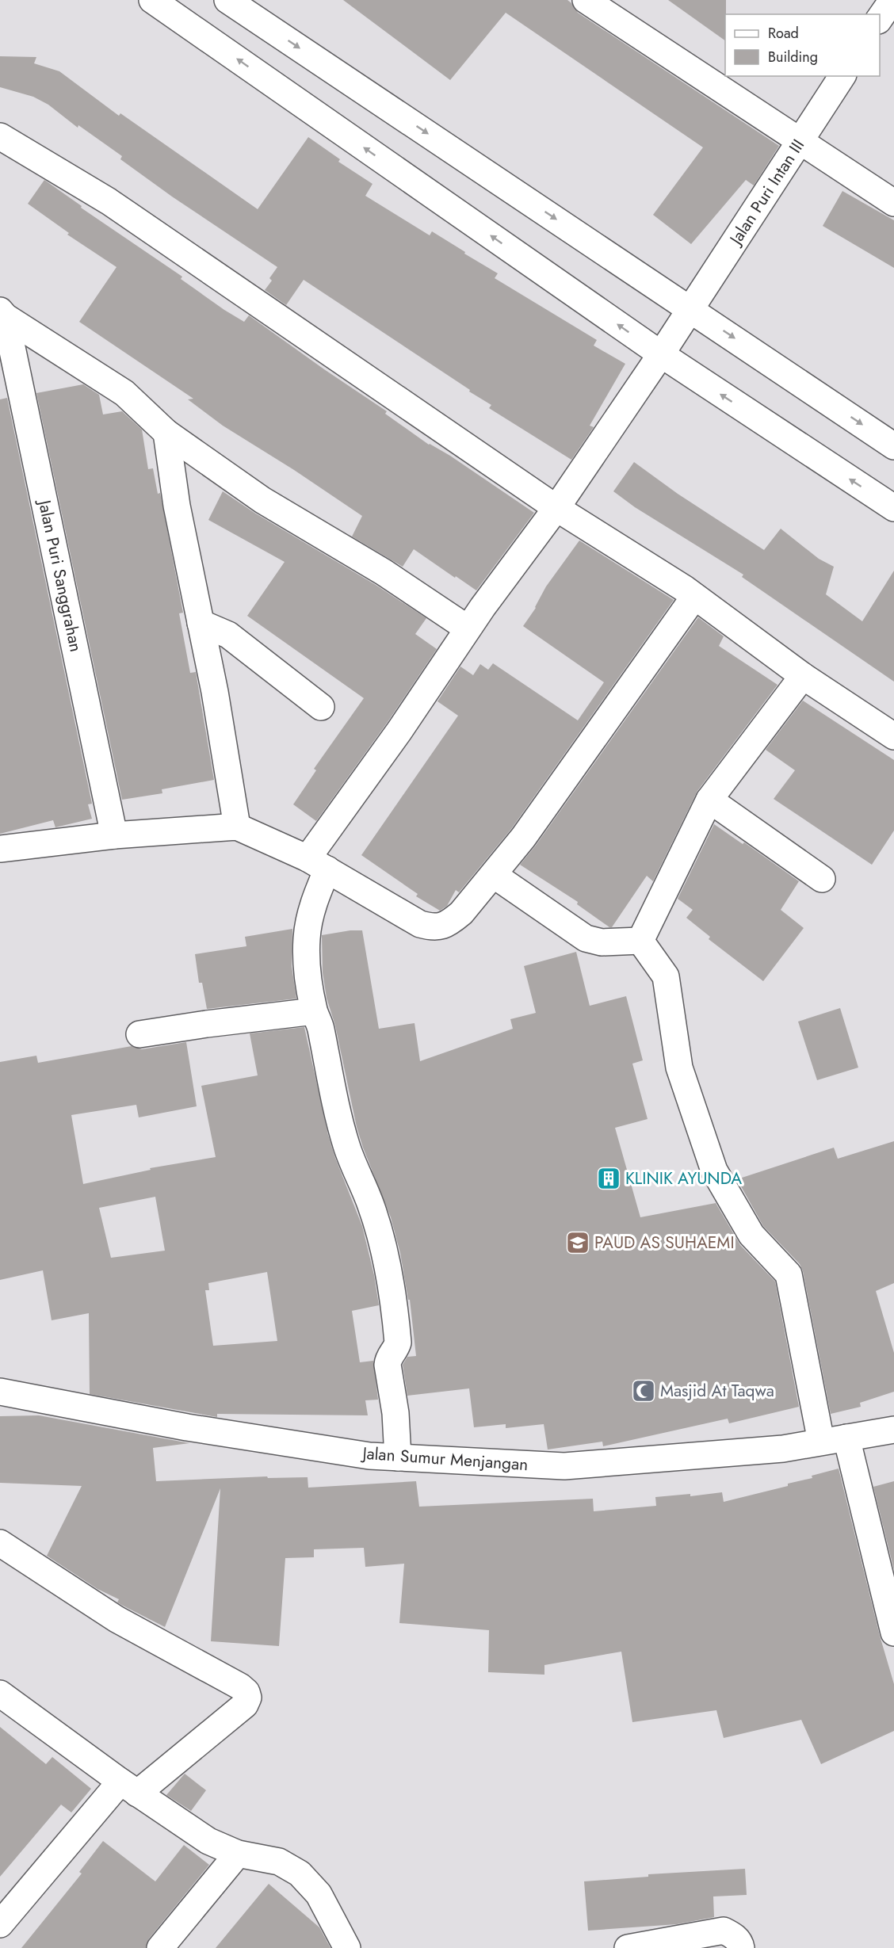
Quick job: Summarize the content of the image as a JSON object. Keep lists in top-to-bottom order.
{
  "streets": {
    "street": ["Jalan Puri Intan III", "Jalan Puri Sanggrahan", "Jalan Sumur Menjangan"]
  },
  "crossings": [
    ["Jalan Puri Intan III", "Jalan Sumur Menjangan"]
  ],
  "places": {
    "building": ["KLINIK AYUNDA"],
    "school or university": ["PAUD AS SUHAEMI"],
    "mosque": ["Masjid At Taqwa"]
  },
  "legend": ["Road", "Building"]
}
